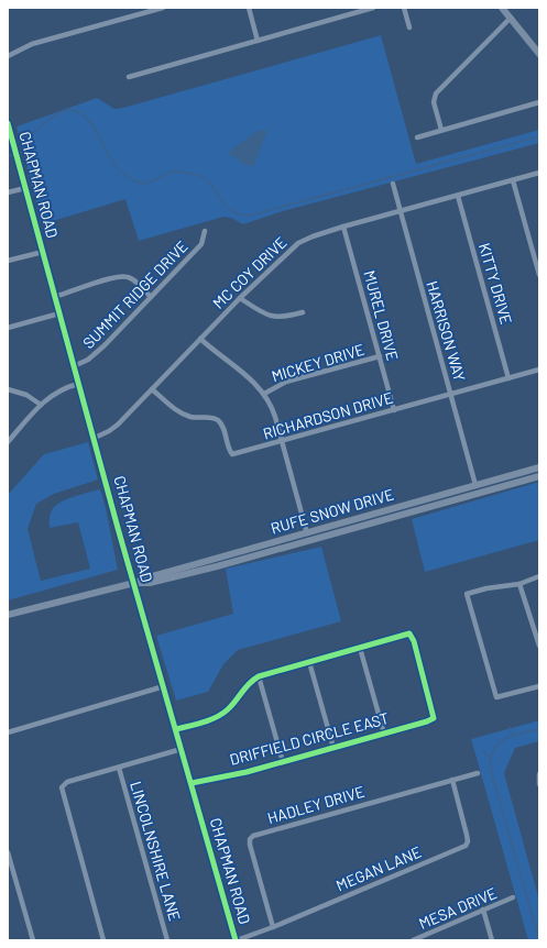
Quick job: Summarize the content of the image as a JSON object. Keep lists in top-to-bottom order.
{
  "streets": {
    "main road": ["CHAPMAN ROAD", "RUFE SNOW DRIVE"],
    "street": [
      "MC COY DRIVE",
      "KITTY DRIVE",
      "SUMMIT RIDGE DRIVE",
      "MUREL DRIVE",
      "HARRISON WAY",
      "MICKEY DRIVE",
      "RICHARDSON DRIVE",
      "DRIFFIELD CIRCLE EAST",
      "HADLEY DRIVE",
      "LINCOLNSHIRE LANE",
      "MEGAN LANE",
      "MESA DRIVE"
    ]
  },
  "crossings": [
    ["CHAPMAN ROAD", "MC COY DRIVE"],
    ["CHAPMAN ROAD", "SUMMIT RIDGE DRIVE"],
    ["CHAPMAN ROAD", "RUFE SNOW DRIVE"],
    ["CHAPMAN ROAD", "DRIFFIELD CIRCLE EAST"],
    ["CHAPMAN ROAD", "MEGAN LANE"],
    ["MC COY DRIVE", "KITTY DRIVE"],
    ["MC COY DRIVE", "MUREL DRIVE"],
    ["MC COY DRIVE", "HARRISON WAY"],
    ["MC COY DRIVE", "RICHARDSON DRIVE"],
    ["KITTY DRIVE", "RICHARDSON DRIVE"],
    ["MUREL DRIVE", "MICKEY DRIVE"],
    ["MUREL DRIVE", "RICHARDSON DRIVE"],
    ["HARRISON WAY", "RICHARDSON DRIVE"],
    ["HARRISON WAY", "RUFE SNOW DRIVE"],
    ["HADLEY DRIVE", "MEGAN LANE"]
  ]
}
